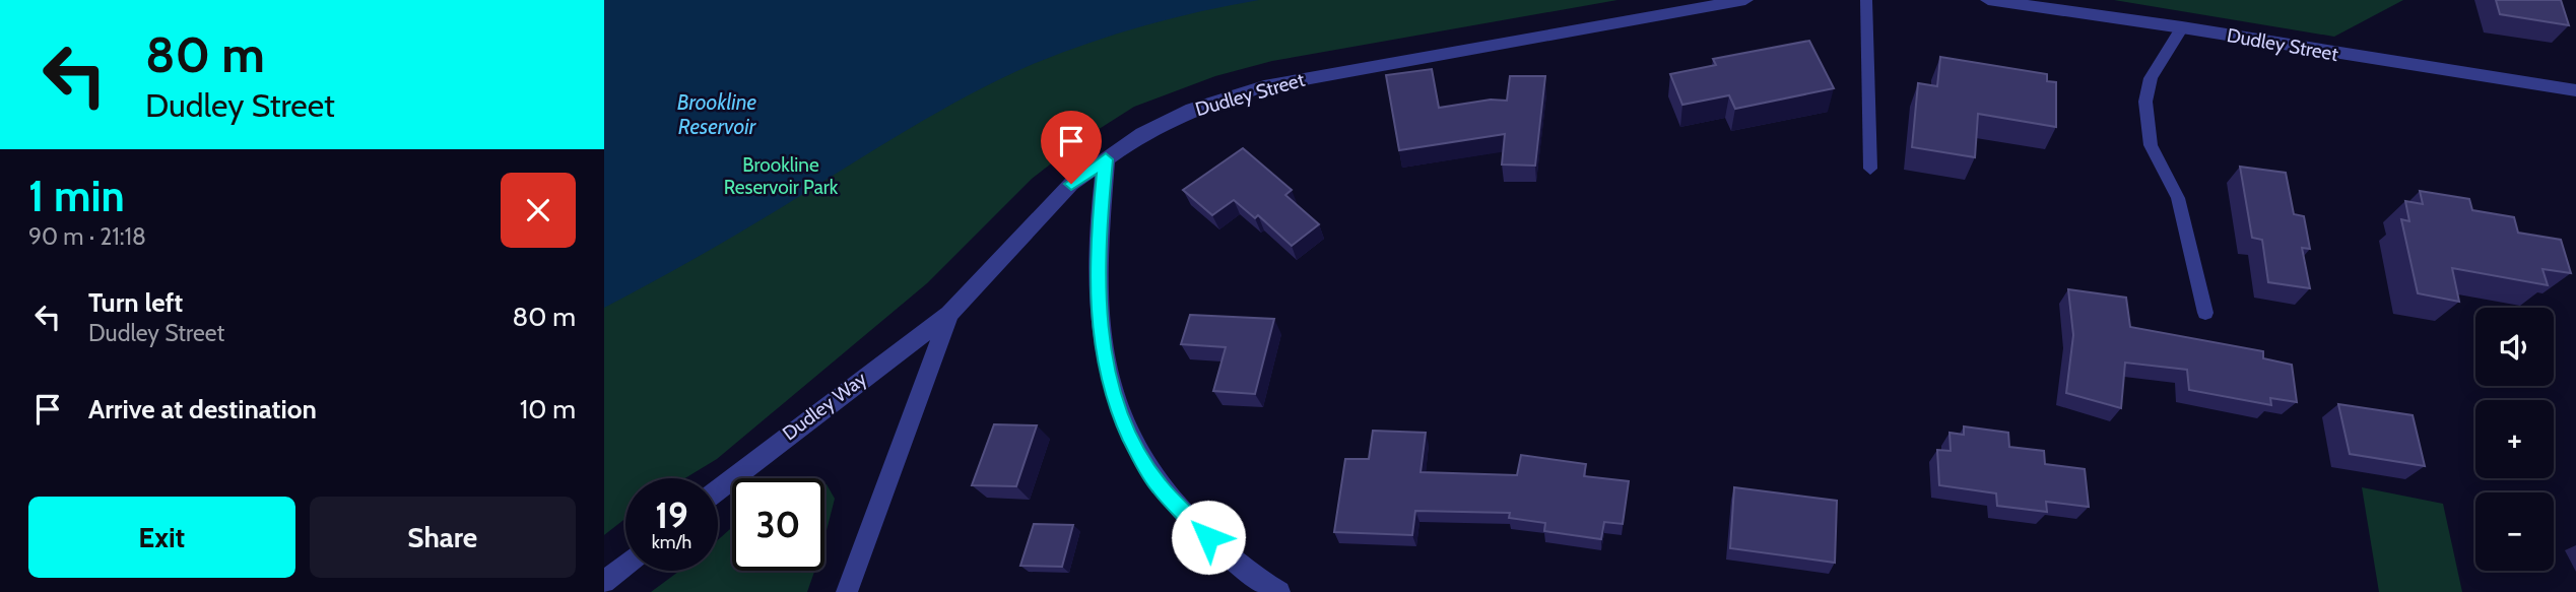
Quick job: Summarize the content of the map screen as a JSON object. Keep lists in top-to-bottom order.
{
  "streets": {
    "street": ["Dudley Street", "Dudley Way"]
  },
  "crossings": [
    ["Dudley Street", "Dudley Way"]
  ],
  "water": ["Brookline Reservoir"],
  "parks": ["Brookline Reservoir Park"],
  "page": {
    "turn": ["80 m", "Dudley Street"],
    "heading": ["1 min", "90 m · 21:18"],
    "list": [
      {
        "name": "Turn left",
        "note": "Dudley Street",
        "value": "80 m"
      },
      {
        "name": "Arrive at destination",
        "value": "10 m"
      }
    ],
    "map_buttons": ["+", "−"],
    "speed": "19 km/h",
    "limit": "30",
    "buttons": ["Exit", "Share"]
  }
}
